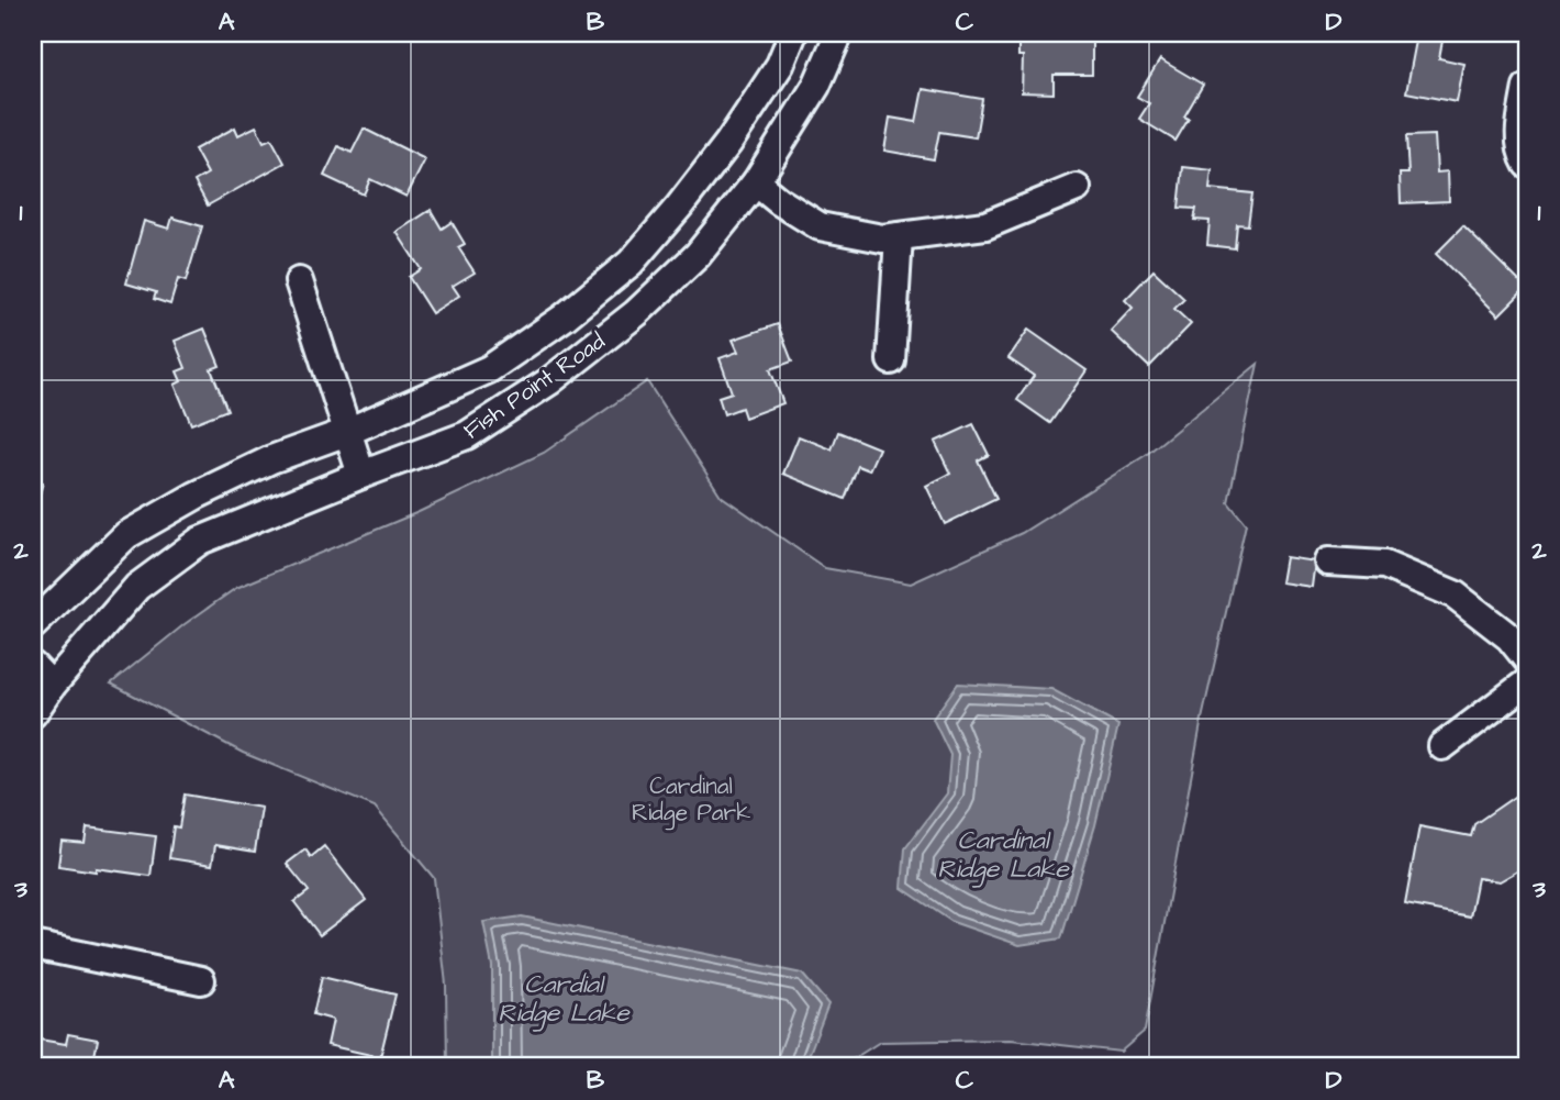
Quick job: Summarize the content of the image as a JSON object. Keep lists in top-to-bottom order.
{
  "streets": {
    "street": ["Fish Point Road"]
  },
  "water": ["Cardinal Ridge Lake", "Cardial Ridge Lake"],
  "parks": ["Cardinal Ridge Park"],
  "grid": {
    "columns": [
      "A",
      "B",
      "C",
      "D"
    ],
    "rows": ["1", "2", "3"]
  }
}
